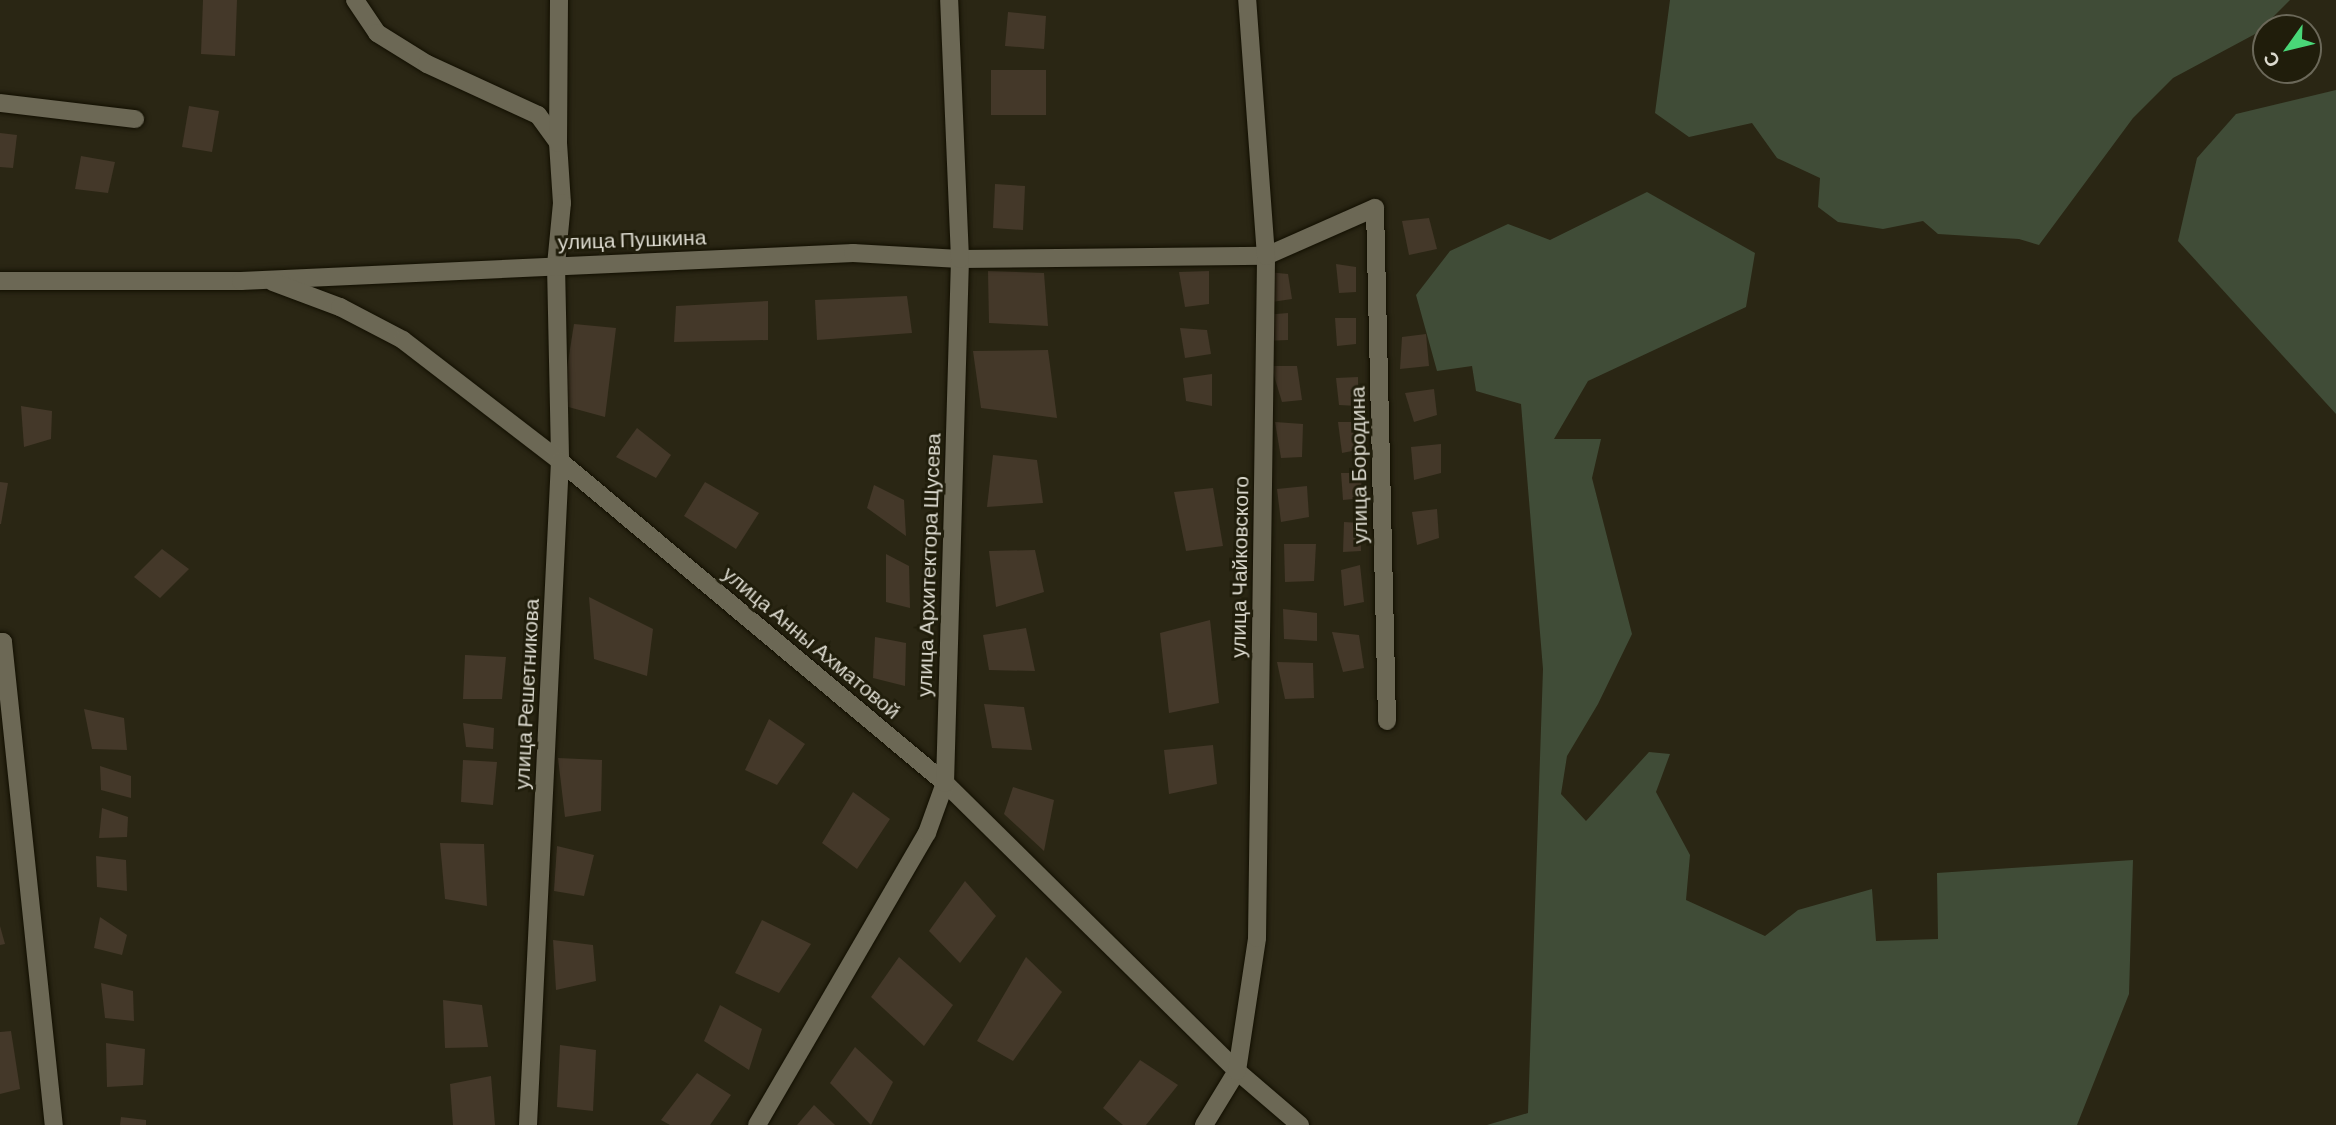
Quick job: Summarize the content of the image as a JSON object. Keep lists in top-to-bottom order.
{
  "streets": {
    "street": [
      "улица Пушкина",
      "улица Бородина",
      "улица Архитектора Щусева",
      "улица Чайковского",
      "улица Анны Ахматовой",
      "улица Решетникова"
    ]
  },
  "crossings": [
    ["улица Пушкина", "улица Бородина"],
    ["улица Пушкина", "улица Архитектора Щусева"],
    ["улица Пушкина", "улица Чайковского"],
    ["улица Пушкина", "улица Анны Ахматовой"],
    ["улица Пушкина", "улица Решетникова"],
    ["улица Бородина", "улица Чайковского"],
    ["улица Архитектора Щусева", "улица Анны Ахматовой"],
    ["улица Чайковского", "улица Анны Ахматовой"],
    ["улица Анны Ахматовой", "улица Решетникова"]
  ],
  "north": "bottom left"
}
